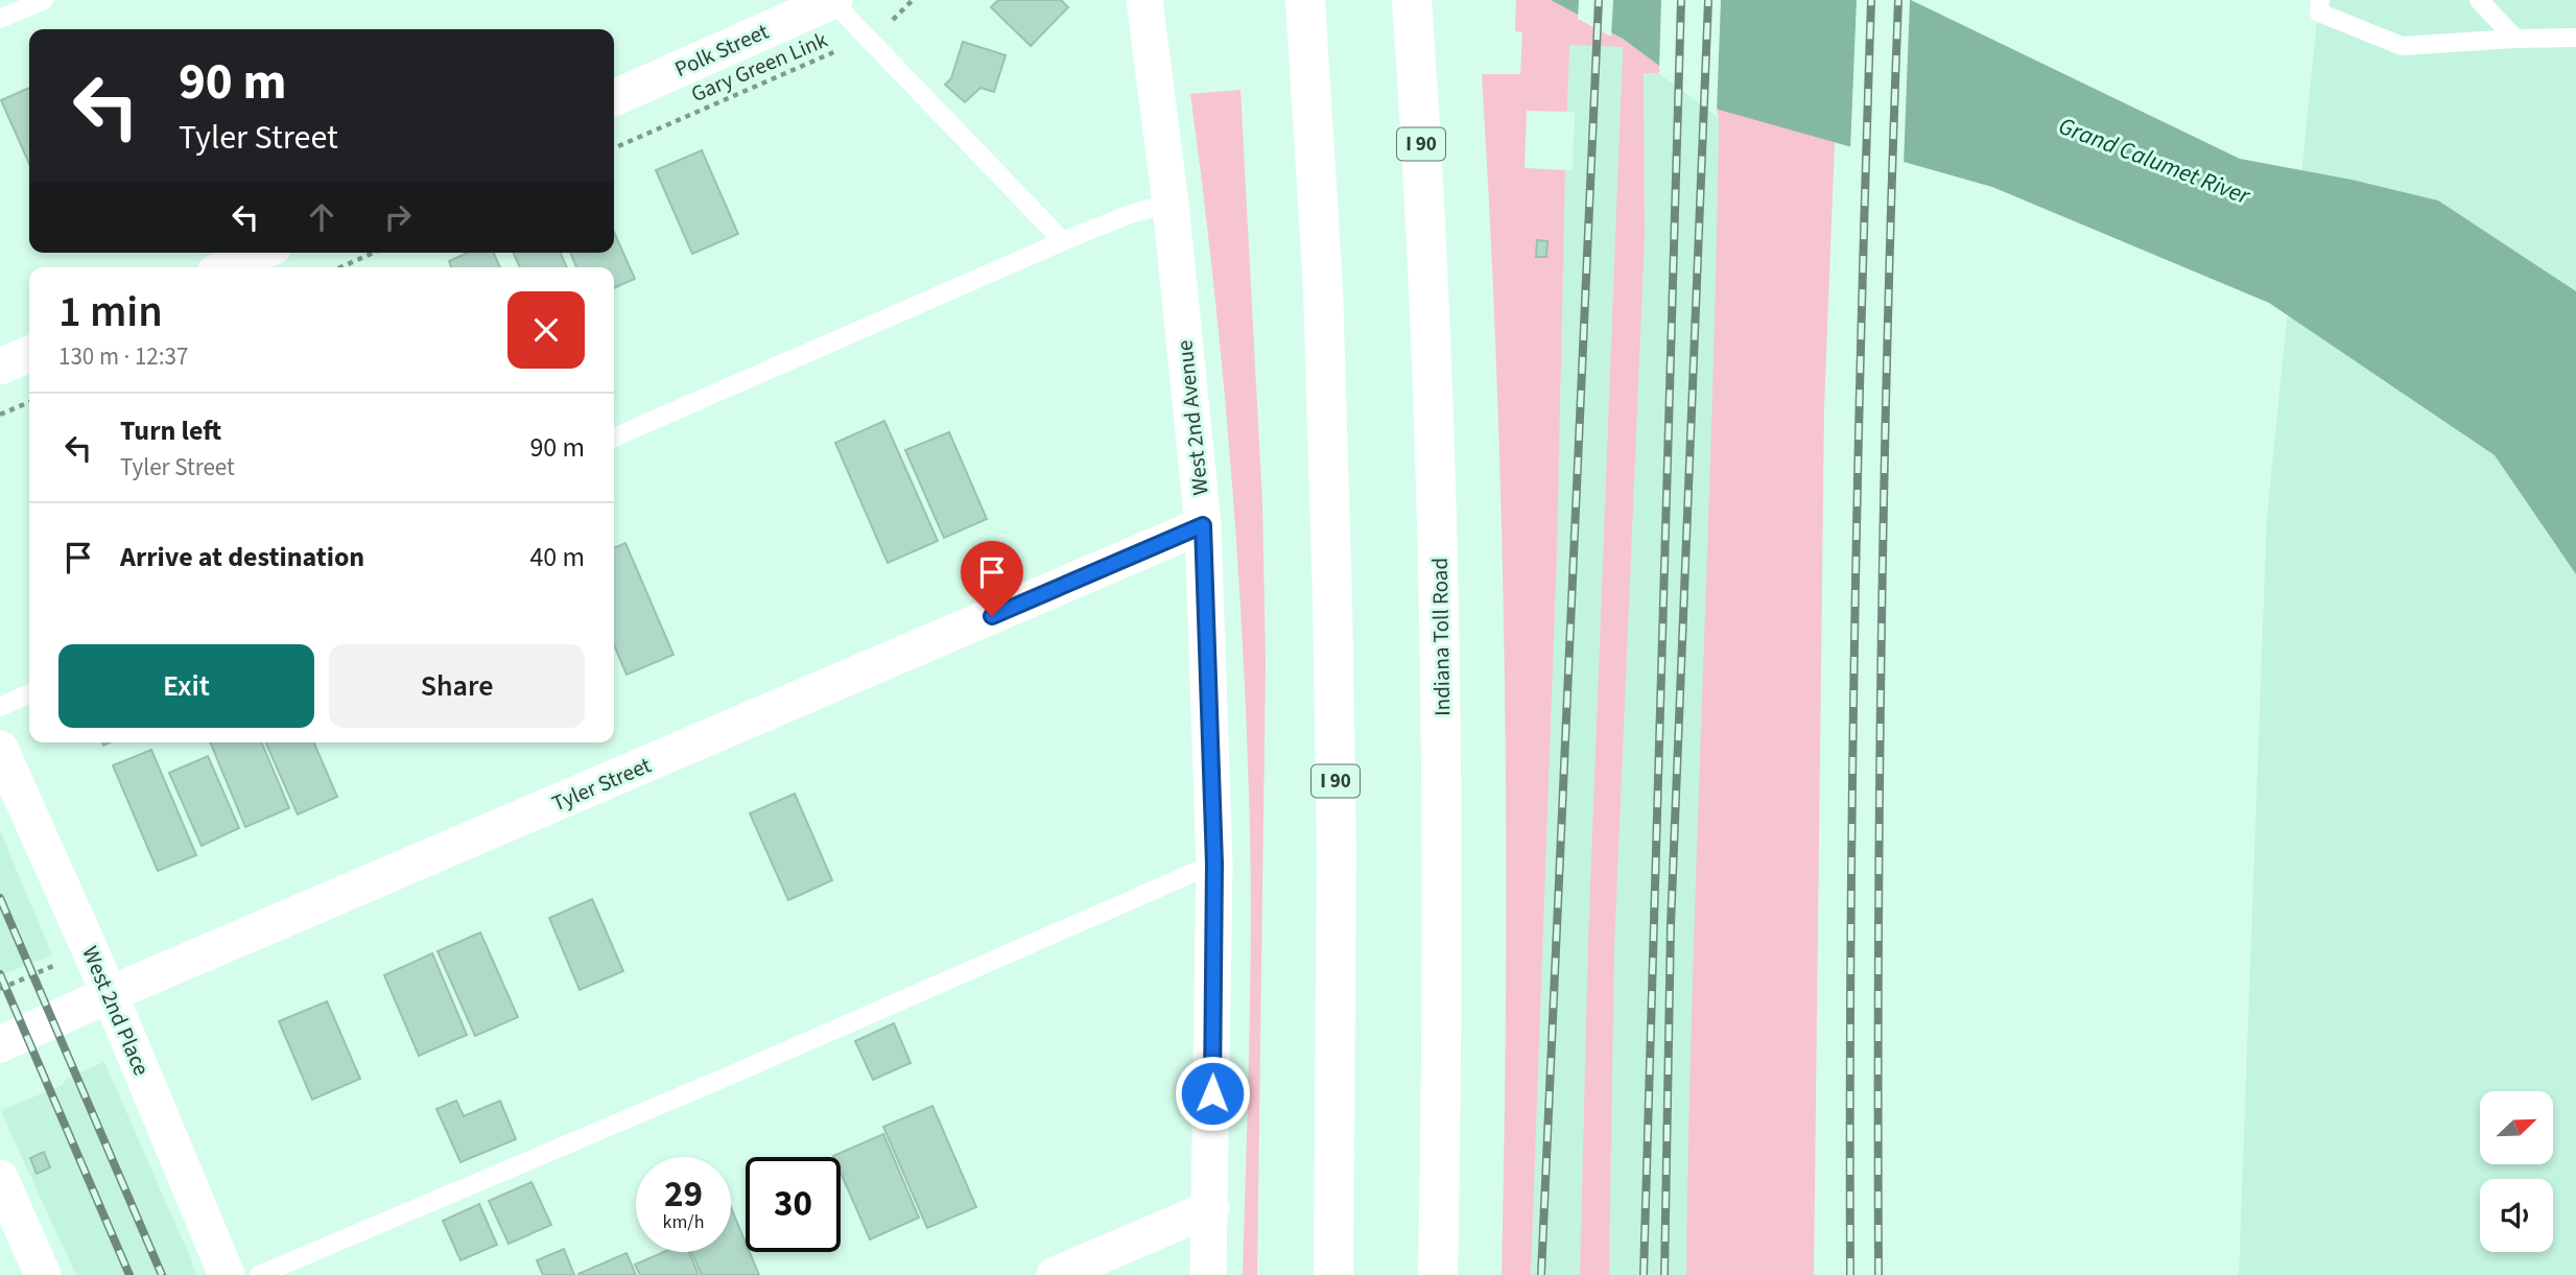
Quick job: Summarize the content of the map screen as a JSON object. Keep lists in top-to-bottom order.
{
  "streets": {
    "highway": ["I 90", "Indiana Toll Road"],
    "street": [
      "Polk Street",
      "West 2nd Avenue",
      "Tyler Street",
      "West 2nd Place"
    ],
    "path": ["Gary Green Link"]
  },
  "crossings": [
    ["West 2nd Avenue", "Tyler Street"],
    ["Tyler Street", "West 2nd Place"]
  ],
  "water": ["Grand Calumet River"],
  "north": "top right",
  "page": {
    "turn": ["90 m", "Tyler Street"],
    "heading": ["1 min", "130 m · 12:37"],
    "list": [
      {
        "name": "Turn left",
        "note": "Tyler Street",
        "value": "90 m"
      },
      {
        "name": "Arrive at destination",
        "value": "40 m"
      }
    ],
    "buttons": ["Exit", "Share"],
    "speed": "29 km/h",
    "limit": "30"
  }
}
